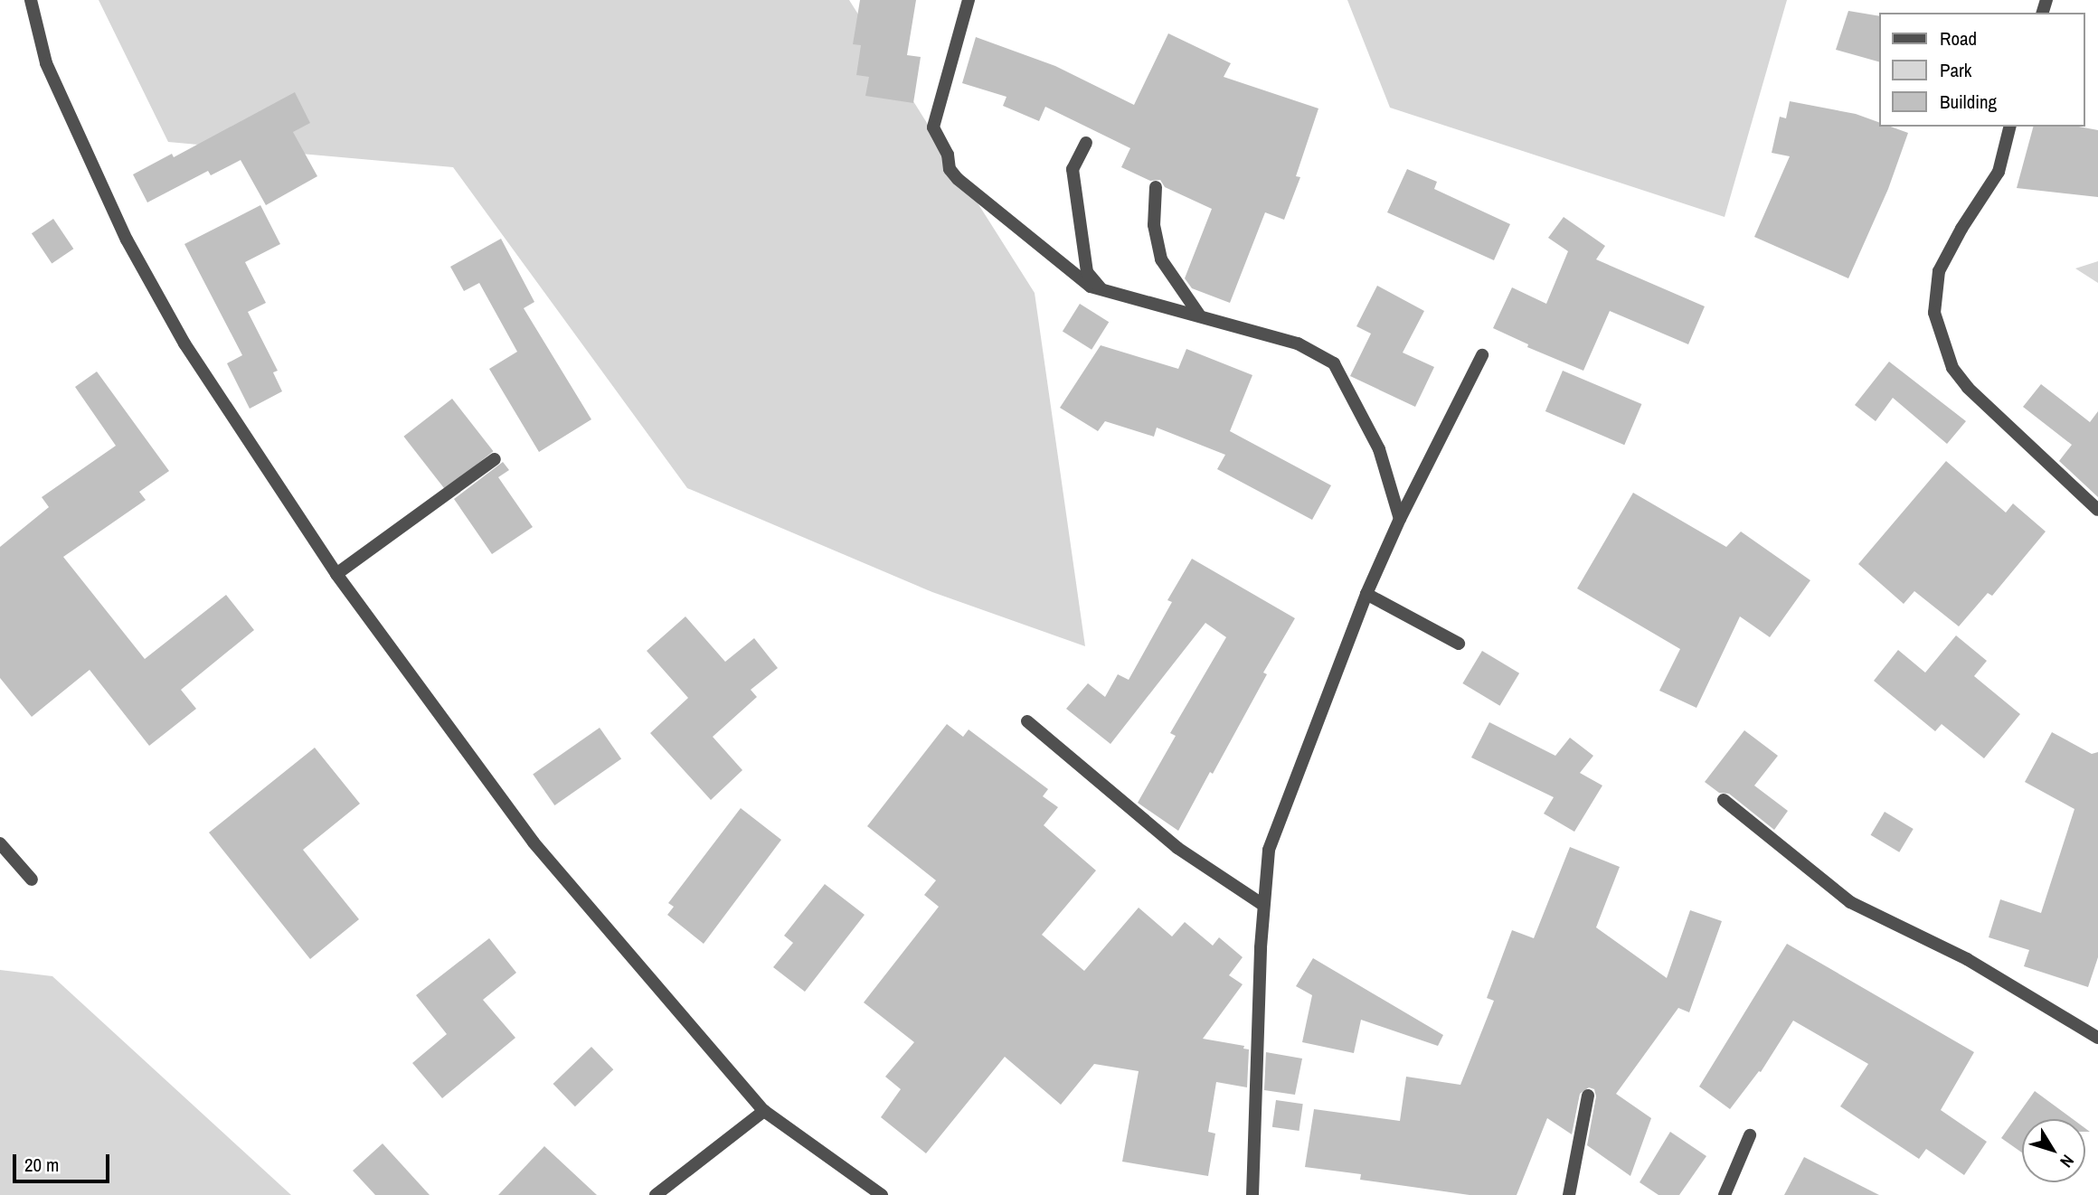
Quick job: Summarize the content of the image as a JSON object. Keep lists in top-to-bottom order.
{
  "legend": ["Road", "Park", "Building"],
  "scale_bar": "20 m",
  "north": "bottom right"
}
